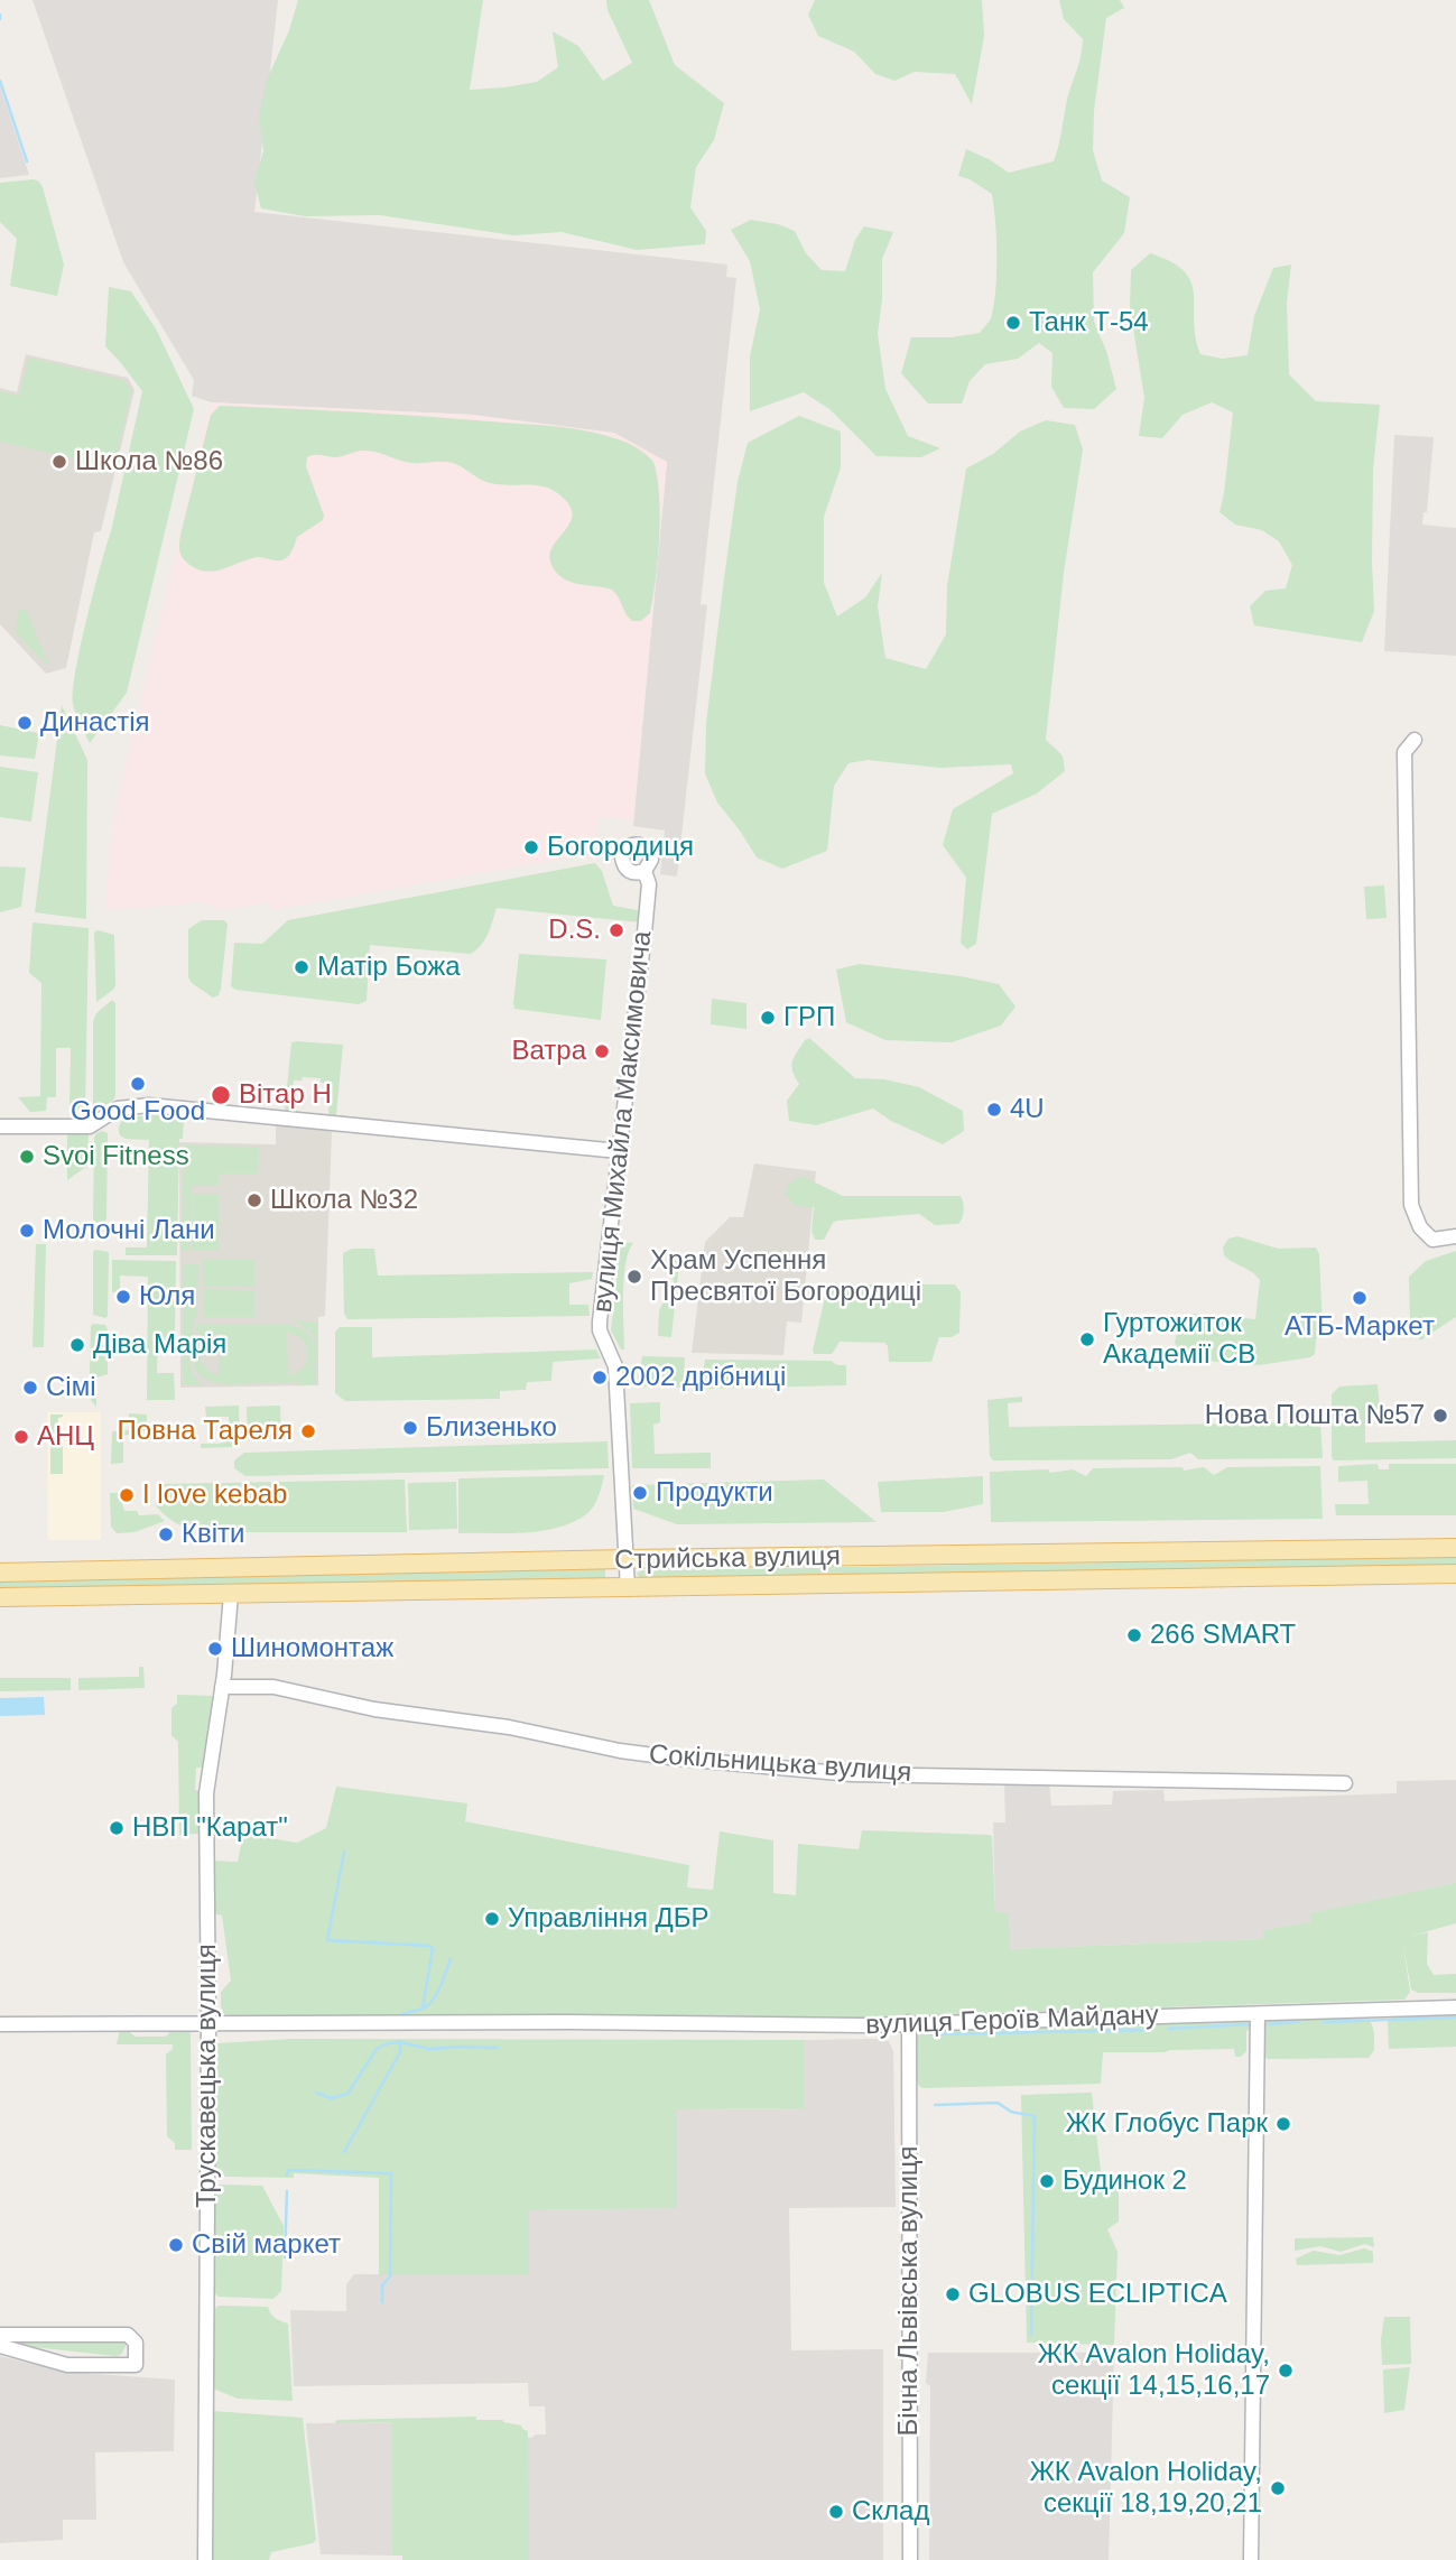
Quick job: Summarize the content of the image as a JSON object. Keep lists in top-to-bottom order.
{
  "streets": {
    "main road": ["Стрийська вулиця"],
    "street": [
      "вулиця Михайла Максимовича",
      "Сокільницька вулиця",
      "вулиця Героїв Майдану",
      "Трускавецька вулиця",
      "Бічна Львівська вулиця"
    ]
  },
  "crossings": [
    ["вулиця Михайла Максимовича", "Стрийська вулиця"],
    ["Стрийська вулиця", "Трускавецька вулиця"],
    ["Сокільницька вулиця", "Трускавецька вулиця"],
    ["вулиця Героїв Майдану", "Трускавецька вулиця"],
    ["вулиця Героїв Майдану", "Бічна Львівська вулиця"]
  ],
  "places": [
    "Танк Т-54",
    "Школа №86",
    "Династія",
    "Богородиця",
    "D.S.",
    "Матір Божа",
    "ГРП",
    "Ватра",
    "Good Food",
    "Вітар Н",
    "4U",
    "Svoi Fitness",
    "Школа №32",
    "Молочні Лани",
    "Храм Успення Пресвятої Богородиці",
    "Юля",
    "АТБ-Маркет",
    "Гуртожиток Академії СВ",
    "Діва Марія",
    "2002 дрібниці",
    "Сімі",
    "Нова Пошта №57",
    "Близенько",
    "Повна Тареля",
    "АНЦ",
    "Продукти",
    "I love kebab",
    "Квіти",
    "266 SMART",
    "Шиномонтаж",
    "НВП \"Карат\"",
    "Управління ДБР",
    "ЖК Глобус Парк",
    "Будинок 2",
    "Свiй маркет",
    "GLOBUS ECLIPTICA",
    "ЖК Avalon Holiday, секції 14,15,16,17",
    "ЖК Avalon Holiday, секції 18,19,20,21",
    "Склад"
  ]
}
